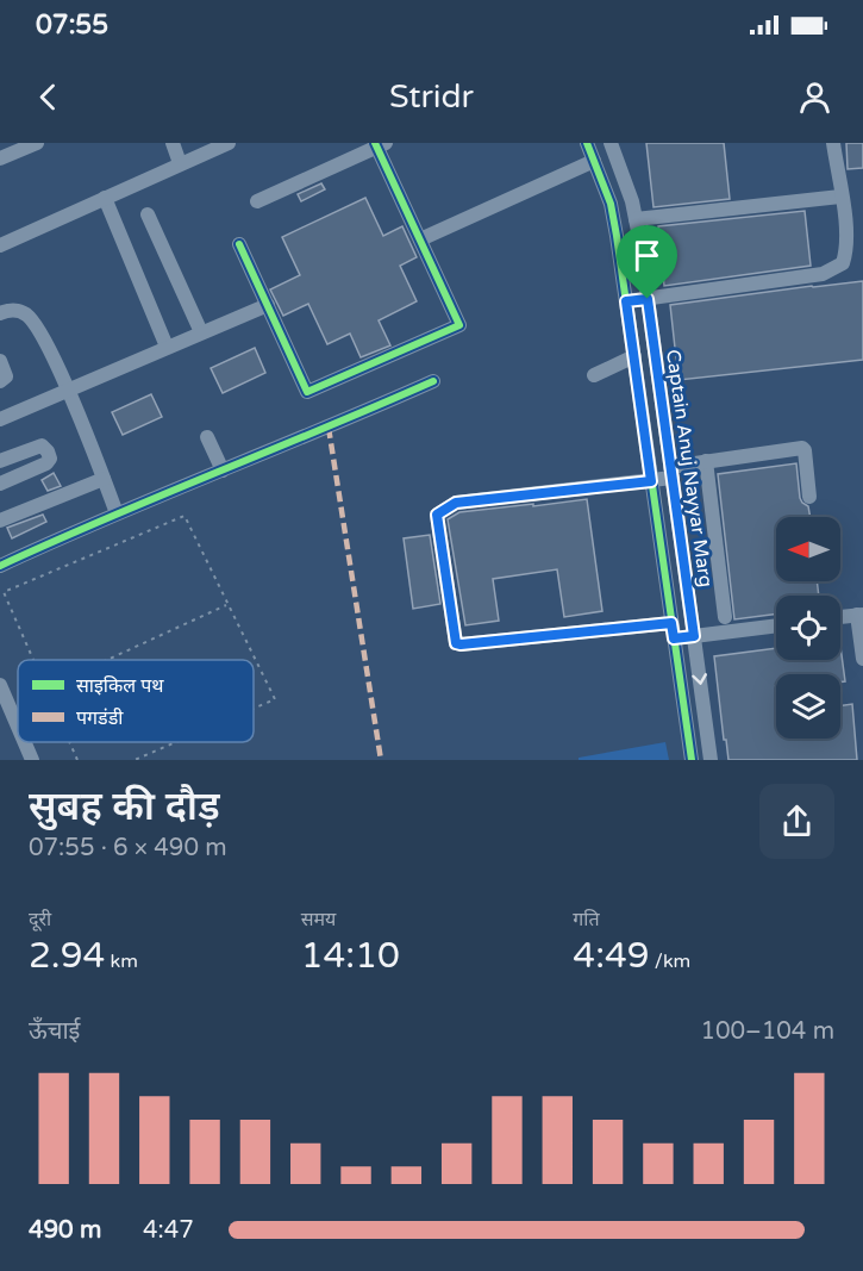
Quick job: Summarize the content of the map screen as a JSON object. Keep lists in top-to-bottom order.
{
  "streets": {
    "street": ["Captain Anuj Nayyar Marg"]
  },
  "legend": ["साइकिल पथ", "पगडंडी"],
  "north": "left",
  "page": {
    "status": "07:55",
    "header": "Stridr",
    "heading": ["सुबह की दौड़", "07:55 · 6 × 490 m"],
    "stats": [
      ["दूरी", "2.94 km"],
      ["समय", "14:10"],
      ["गति", "4:49 /km"]
    ],
    "chart": ["ऊँचाई", "100–104 m"],
    "list": [
      {
        "name": "490 m",
        "note": "4:47"
      }
    ]
  }
}
